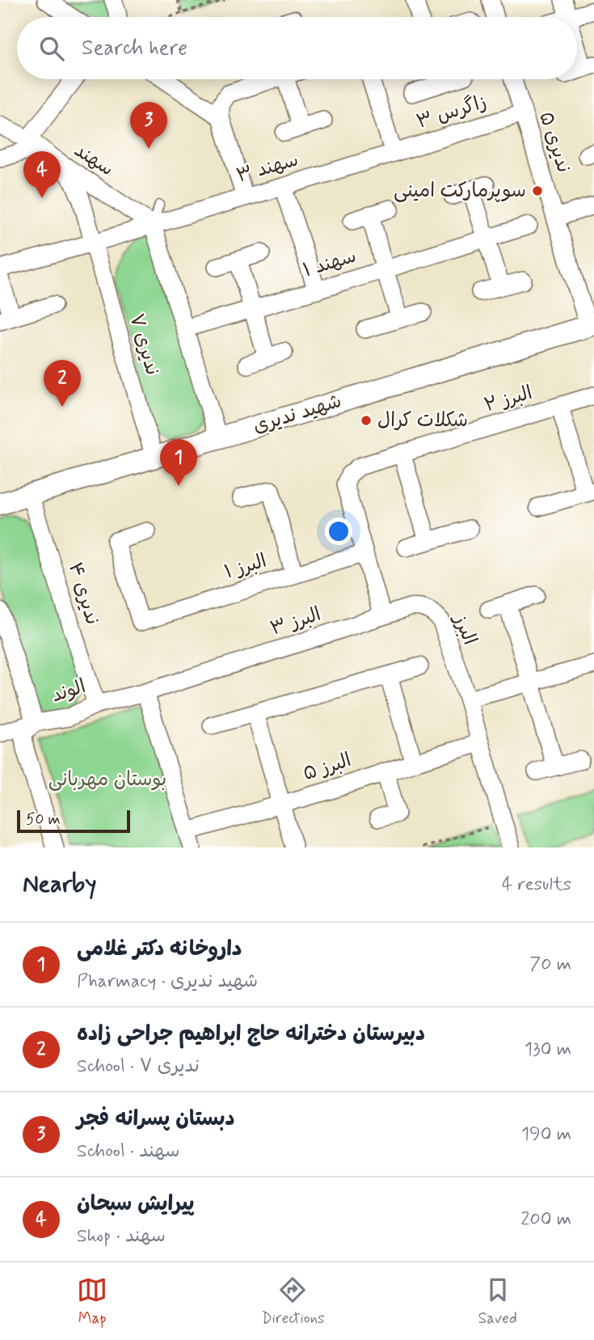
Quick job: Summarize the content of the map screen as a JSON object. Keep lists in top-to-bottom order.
{
  "streets": {
    "street": [
      "زاگرس ۳",
      "ندیری ۵",
      "سهند",
      "سهند ۳",
      "سهند ۱",
      "ندیری ۷",
      "البرز ۲",
      "شهید ندیری",
      "البرز ۱",
      "ندیری ۴",
      "البرز ۳",
      "البرز",
      "الوند",
      "البرز ۵"
    ]
  },
  "crossings": [
    ["زاگرس ۳", "ندیری ۵"],
    ["زاگرس ۳", "سهند ۳"],
    ["ندیری ۵", "شهید ندیری"],
    ["سهند", "سهند ۳"],
    ["سهند", "ندیری ۷"],
    ["سهند ۳", "ندیری ۷"],
    ["ندیری ۷", "شهید ندیری"],
    ["البرز ۲", "البرز ۱"],
    ["شهید ندیری", "ندیری ۴"],
    ["ندیری ۴", "الوند"],
    ["البرز ۳", "البرز"],
    ["البرز ۳", "الوند"],
    ["البرز", "البرز ۵"]
  ],
  "parks": ["بوستان مهربانی"],
  "places": ["سوپرمارکت امینی", "شکلات کرال"],
  "scale_bar": "50 m",
  "page": {
    "search": "Search here",
    "pins": [
      "3",
      "4",
      "2",
      "1"
    ],
    "scale": "50 m",
    "heading": ["Nearby", "4 results"],
    "list": [
      {
        "mark": "1",
        "name": "داروخانه دکتر غلامی",
        "note": "Pharmacy · شهید ندیری",
        "value": "70 m"
      },
      {
        "mark": "2",
        "name": "دبیرستان دخترانه حاج ابراهیم جراحی زاده",
        "note": "School · ندیری ۷",
        "value": "130 m"
      },
      {
        "mark": "3",
        "name": "دبستان پسرانه فجر",
        "note": "School · سهند",
        "value": "190 m"
      },
      {
        "mark": "4",
        "name": "پیرایش سبحان",
        "note": "Shop · سهند",
        "value": "200 m"
      }
    ],
    "nav": ["Map", "Directions", "Saved"]
  }
}
